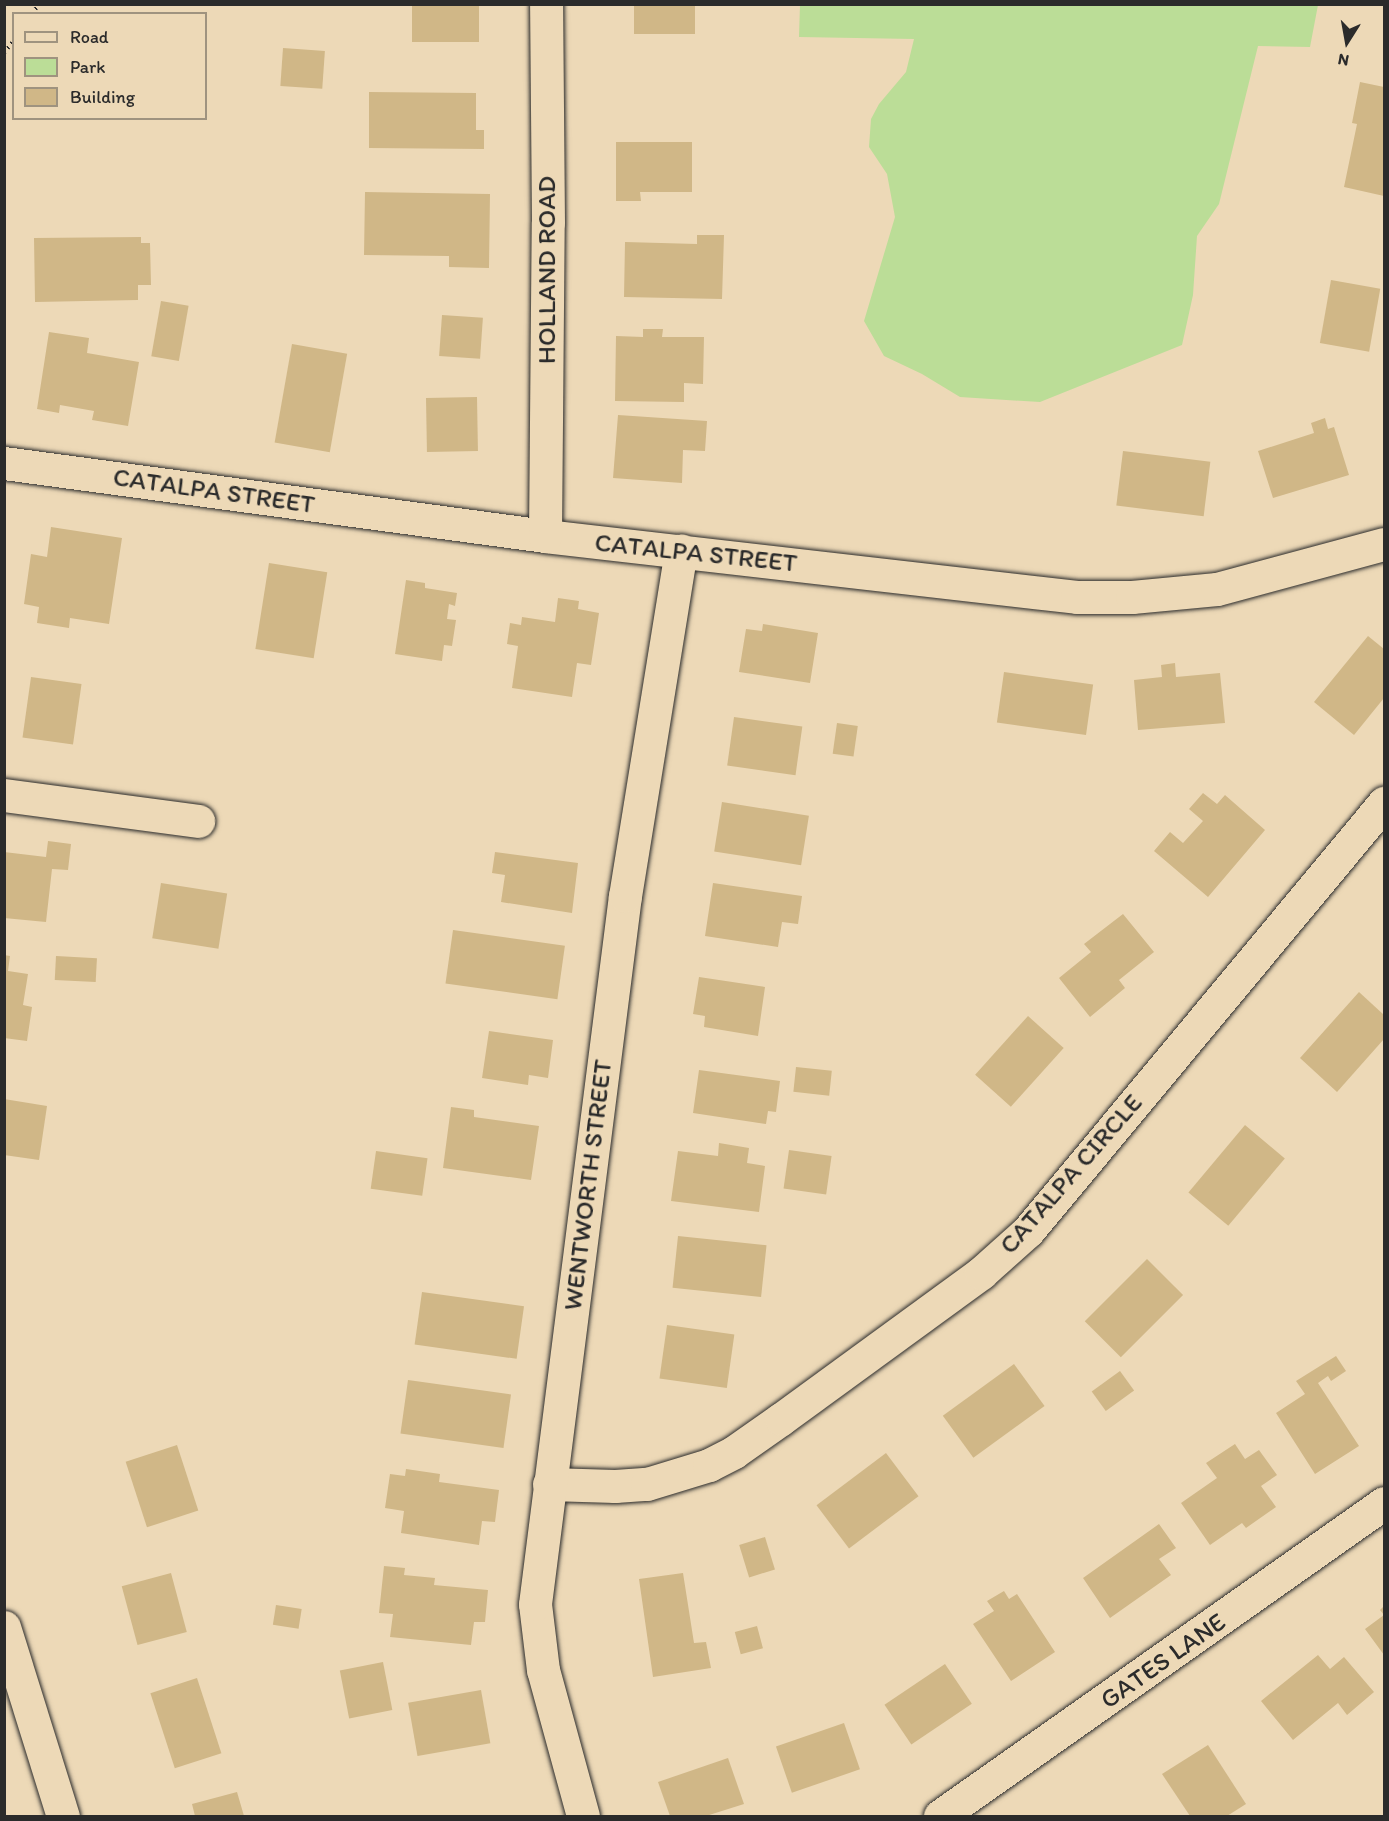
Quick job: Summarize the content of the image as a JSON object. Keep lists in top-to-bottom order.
{
  "streets": {
    "street": [
      "HOLLAND ROAD",
      "CATALPA STREET",
      "CATALPA CIRCLE",
      "WENTWORTH STREET",
      "GATES LANE"
    ]
  },
  "crossings": [
    ["HOLLAND ROAD", "CATALPA STREET"],
    ["CATALPA STREET", "WENTWORTH STREET"],
    ["CATALPA CIRCLE", "WENTWORTH STREET"]
  ],
  "legend": ["Road", "Park", "Building"],
  "north": "bottom"
}
